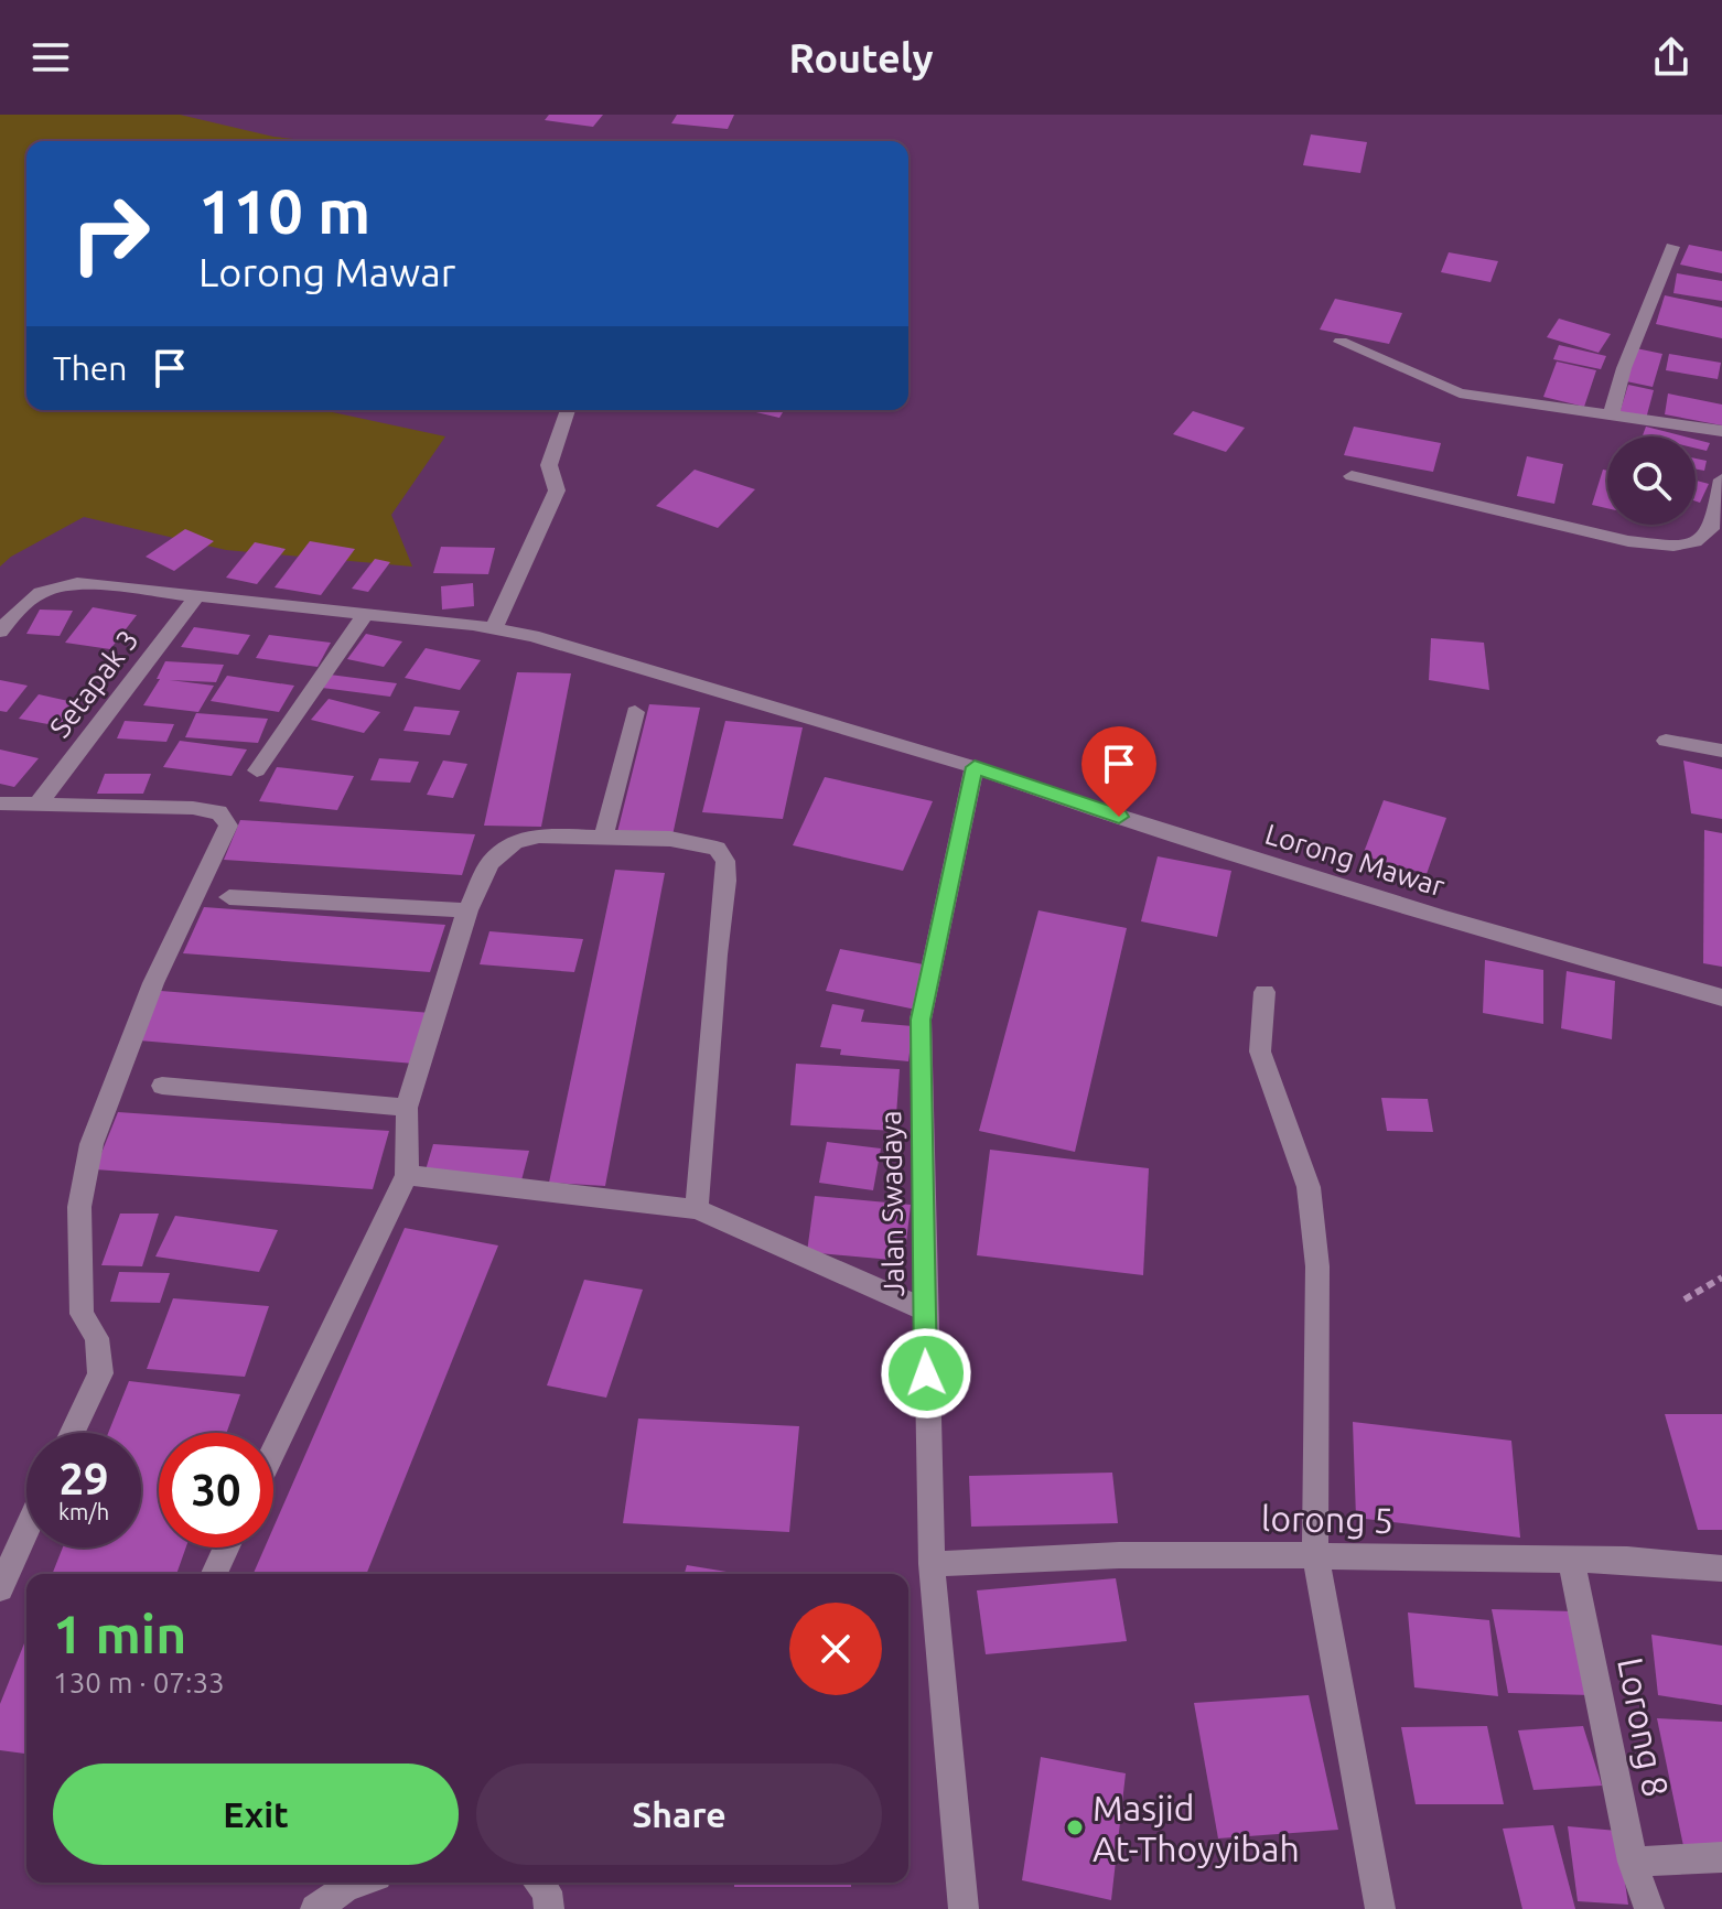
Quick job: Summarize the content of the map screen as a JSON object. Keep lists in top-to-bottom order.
{
  "streets": {
    "street": [
      "Setapak 3",
      "Lorong Mawar",
      "Jalan Swadaya",
      "lorong 5",
      "Lorong 8"
    ]
  },
  "crossings": [
    ["Setapak 3", "Lorong Mawar"],
    ["Lorong Mawar", "Jalan Swadaya"],
    ["Jalan Swadaya", "lorong 5"],
    ["lorong 5", "Lorong 8"]
  ],
  "places": ["Masjid At-Thoyyibah"],
  "page": {
    "header": "Routely",
    "turn": ["110 m", "Lorong Mawar"],
    "then": "Then",
    "speed": "29 km/h",
    "limit": "30",
    "heading": ["1 min", "130 m · 07:33"],
    "buttons": ["Exit", "Share"]
  }
}
